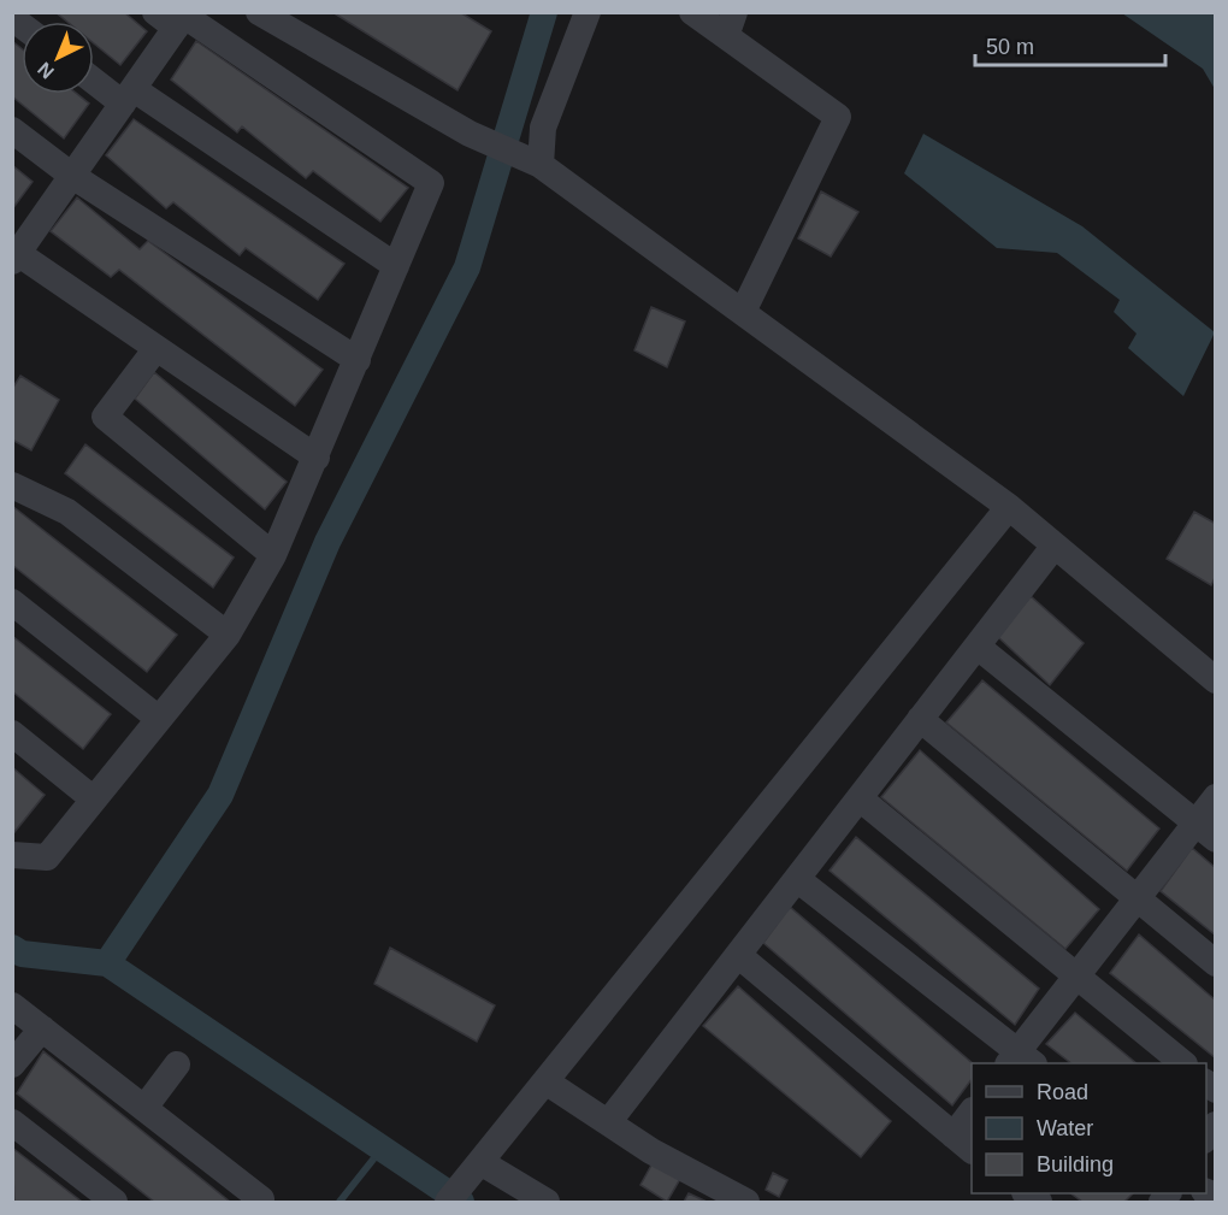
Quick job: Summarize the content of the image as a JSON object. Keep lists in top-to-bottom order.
{
  "legend": ["Road", "Water", "Building"],
  "scale_bar": "50 m",
  "north": "bottom left"
}
